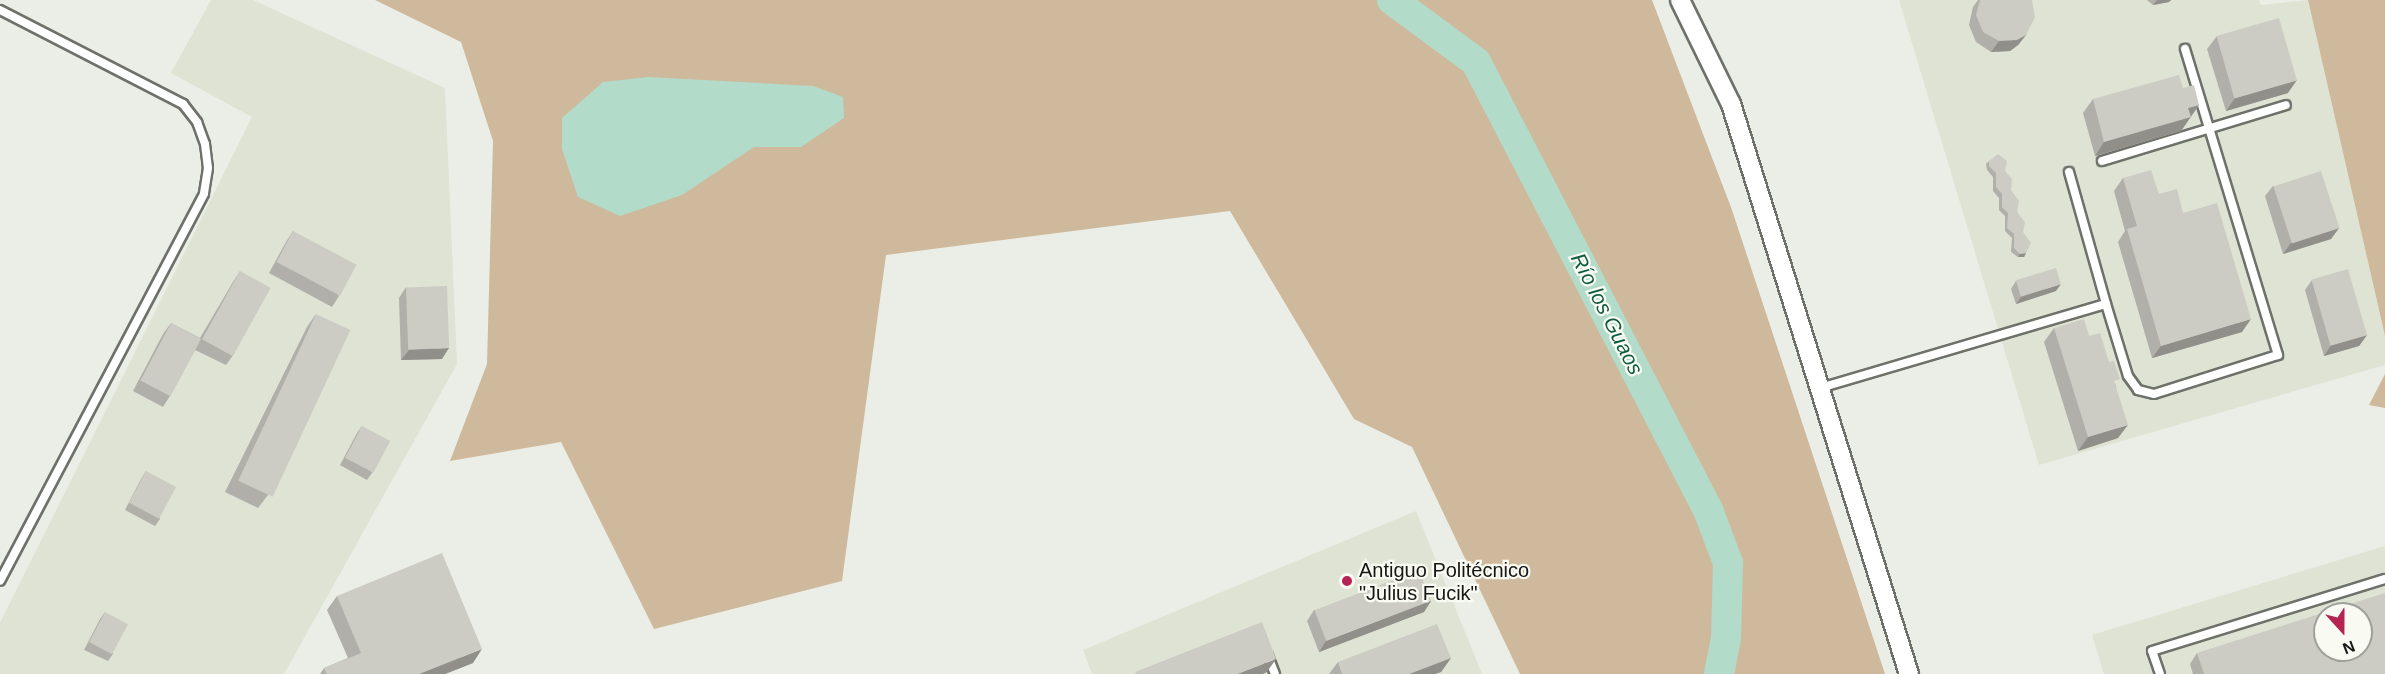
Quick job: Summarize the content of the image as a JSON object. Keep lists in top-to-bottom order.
{
  "water": ["Río los Guaos"],
  "places": ["Antiguo Politécnico \"Julius Fucik\""],
  "north": "bottom"
}
